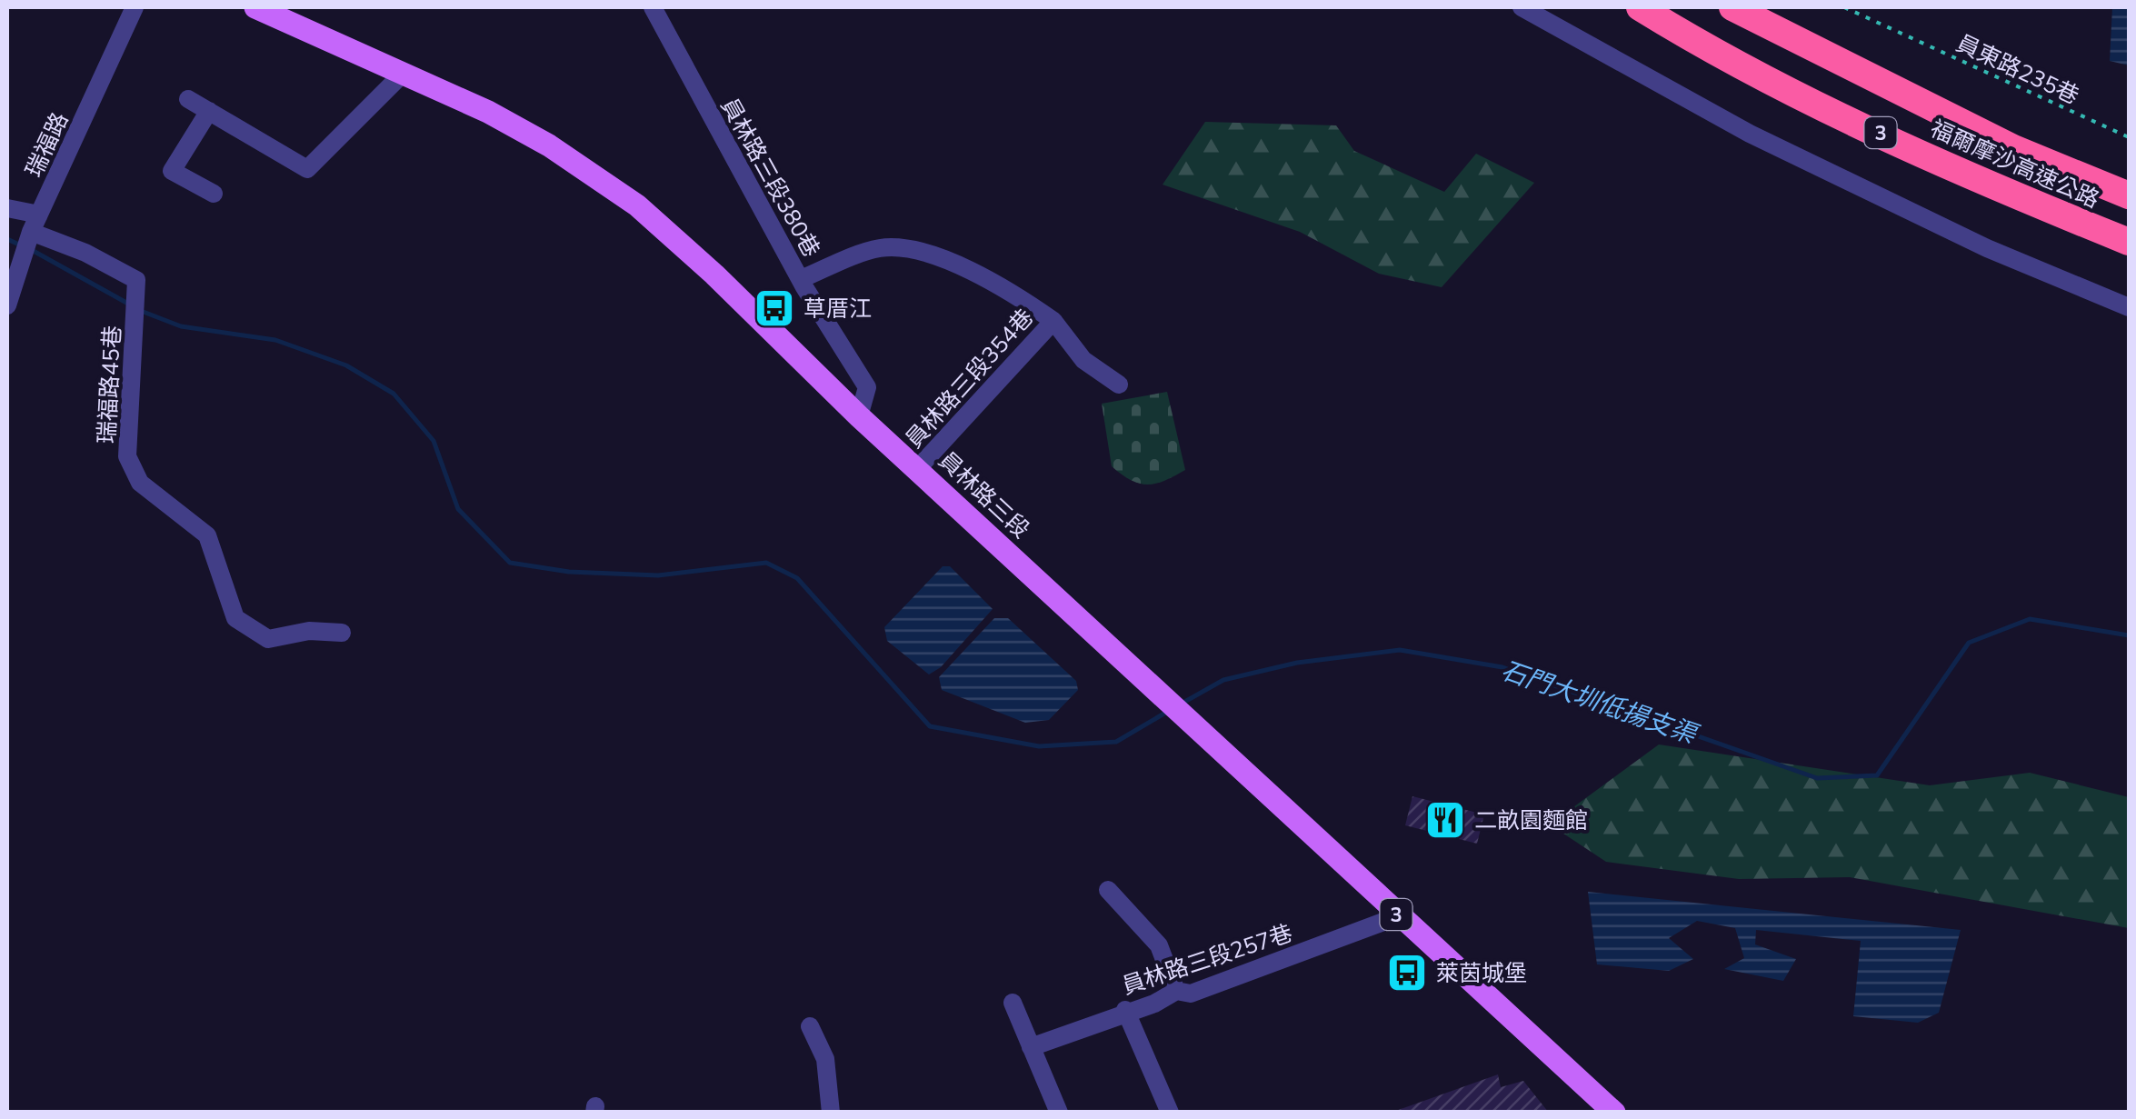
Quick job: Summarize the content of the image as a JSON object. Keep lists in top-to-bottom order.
{
  "streets": {
    "highway": ["3", "福爾摩沙高速公路"],
    "main road": ["員林路三段"],
    "street": [
      "瑞福路",
      "員林路三段380巷",
      "員林路三段354巷",
      "瑞福路45巷",
      "員林路三段257巷"
    ],
    "path": ["員東路235巷"]
  },
  "crossings": [
    ["瑞福路", "瑞福路45巷"],
    ["員林路三段380巷", "員林路三段354巷"],
    ["員林路三段380巷", "員林路三段"],
    ["員林路三段354巷", "員林路三段"],
    ["員林路三段", "員林路三段257巷"]
  ],
  "water": ["石門大圳低揚支渠"],
  "places": {
    "bus stop": ["草厝江", "萊茵城堡"],
    "restaurant": ["二畝園麵館"]
  }
}
